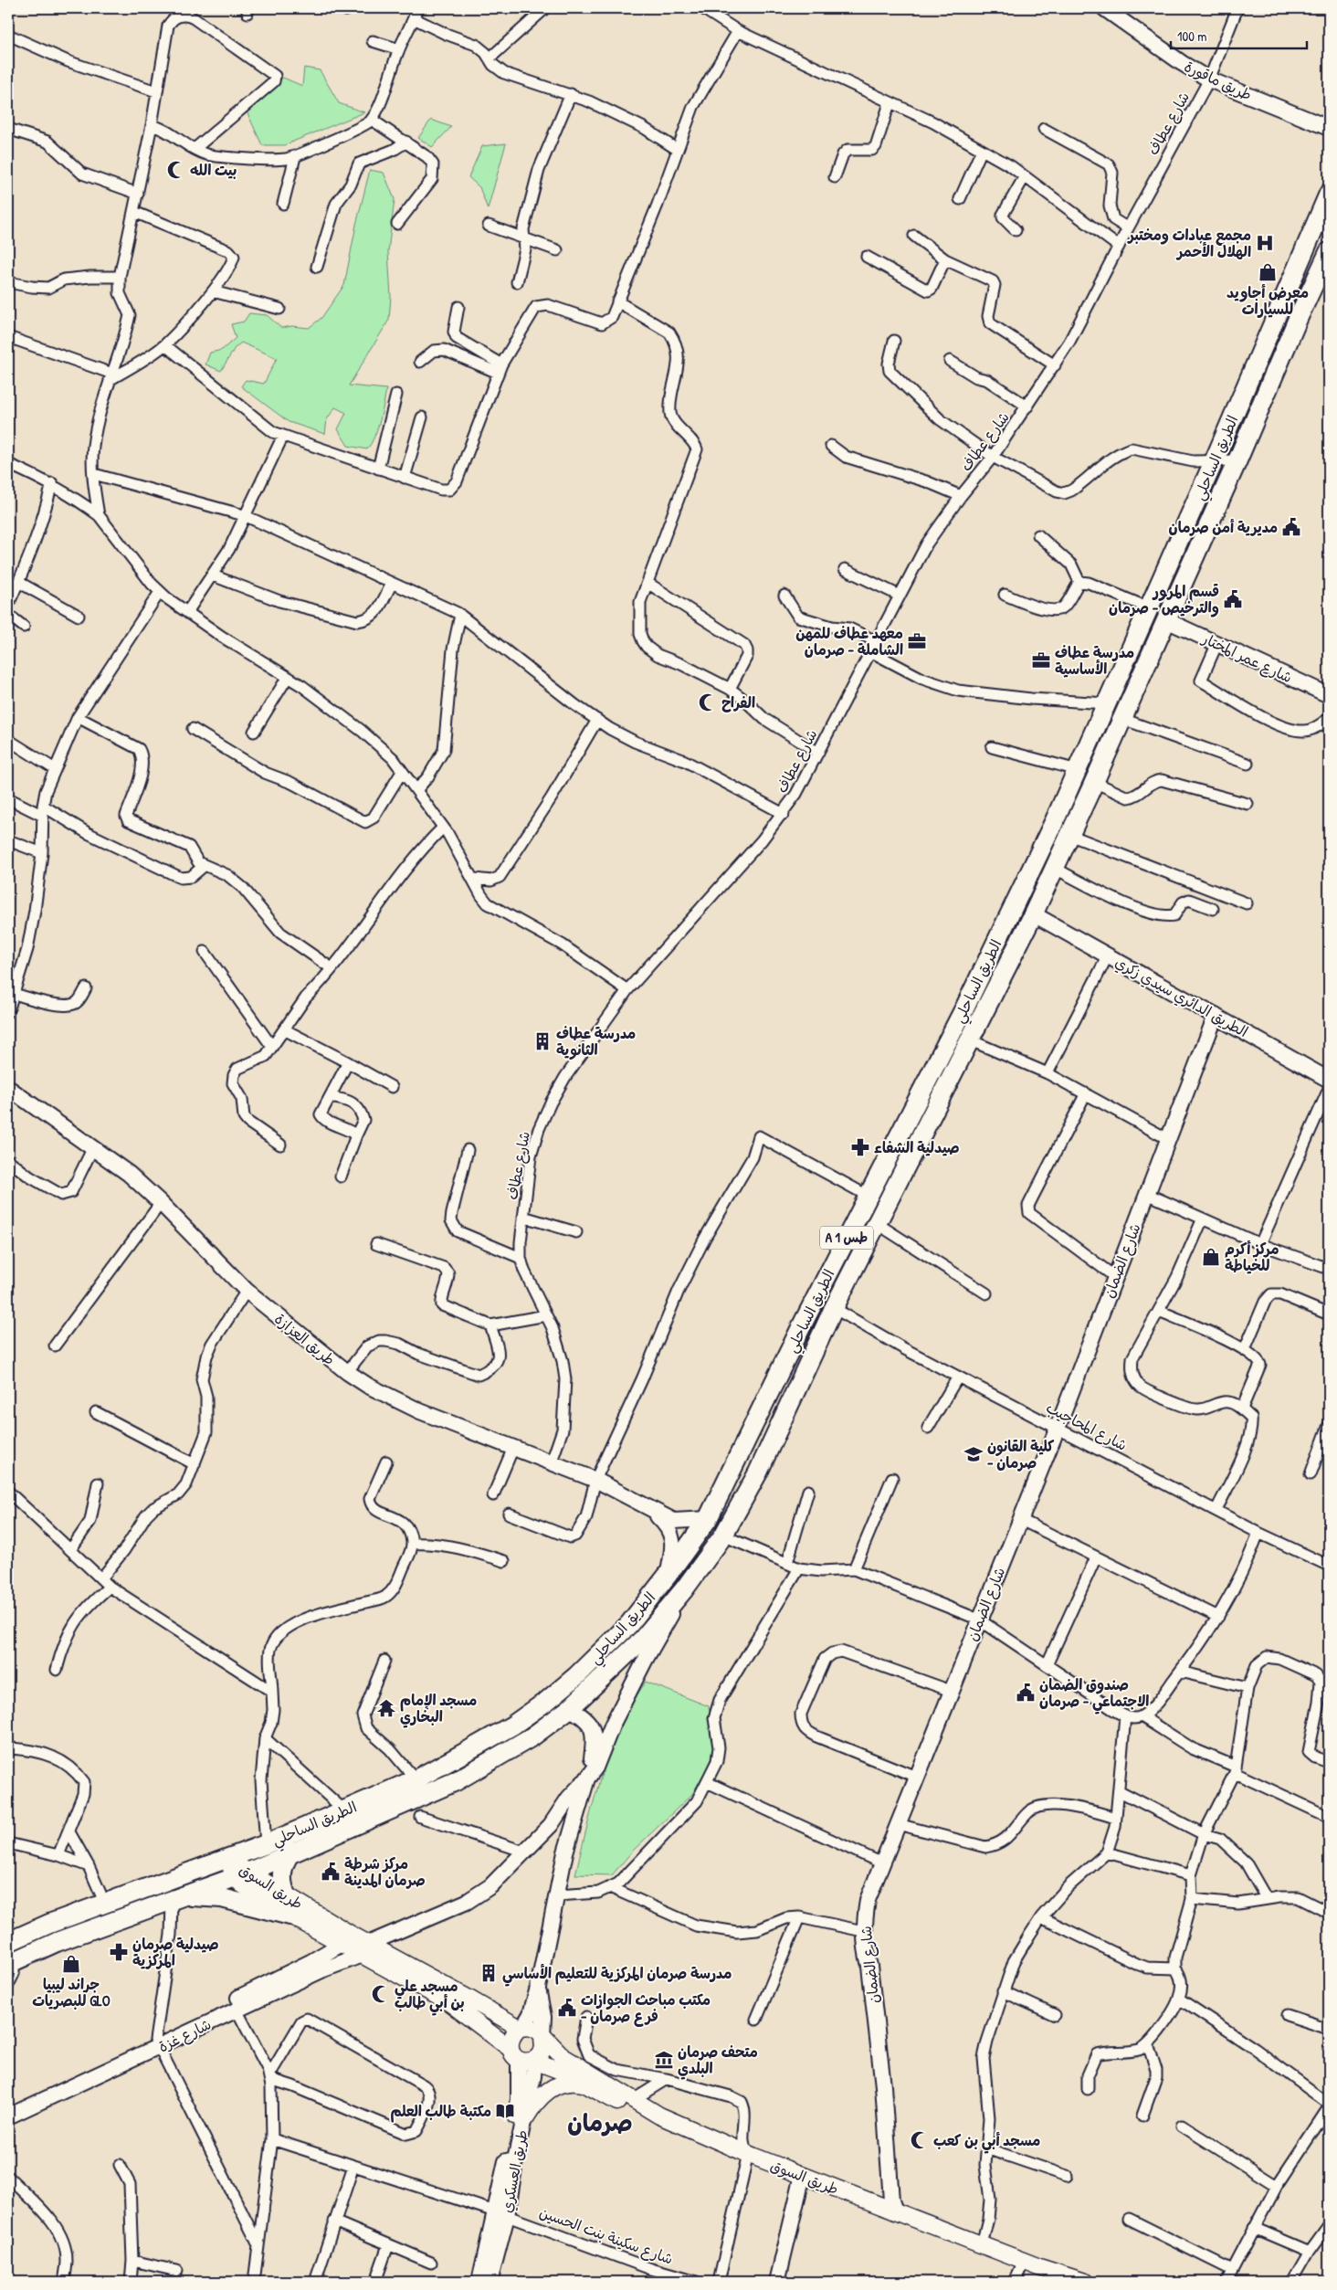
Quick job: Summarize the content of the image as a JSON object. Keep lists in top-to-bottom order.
{
  "streets": {
    "highway": ["الطريق الساحلي", "A 1 طس"],
    "main road": ["طريق السوق"],
    "street": [
      "طريق ماقورة",
      "شارع عطاف",
      "شارع عمر المختار",
      "الطريق الدائري سيدي زكري",
      "شارع الضمان",
      "طريق العزازة",
      "شارع المحاجيب",
      "شارع غزة",
      "طريق العسكري",
      "شارع سكينة بنت الحسين"
    ]
  },
  "crossings": [
    ["طريق ماقورة", "شارع عطاف"],
    ["شارع عطاف", "طريق العزازة"],
    ["الطريق الساحلي", "شارع عمر المختار"],
    ["الطريق الساحلي", "الطريق الدائري سيدي زكري"],
    ["الطريق الساحلي", "طريق العزازة"],
    ["الطريق الساحلي", "شارع المحاجيب"],
    ["الطريق الساحلي", "طريق السوق"],
    ["الطريق الدائري سيدي زكري", "شارع الضمان"],
    ["شارع الضمان", "شارع المحاجيب"],
    ["شارع الضمان", "طريق السوق"],
    ["طريق السوق", "شارع غزة"],
    ["طريق السوق", "طريق العسكري"],
    ["طريق العسكري", "شارع سكينة بنت الحسين"]
  ],
  "districts": ["صرمان"],
  "places": {
    "mosque": [
      "بيت الله",
      "الفراح",
      "مسجد علي بن أبي طالب",
      "مسجد أبي بن كعب"
    ],
    "hospital": ["مجمع عيادات ومختبر الهلال الأحمر"],
    "shop": ["معرض أجاويد للسيارات", "مركز أكرم للخياطة", "جراند ليبيا للبصريات GLO"],
    "public building": [
      "مديرية أمن صرمان",
      "قسم المرور والترخيص - صرمان",
      "صندوق الضمان الاجتماعي - صرمان",
      "مركز شرطة صرمان المدينة",
      "مكتب مباحث الجوازات - فرع صرمان"
    ],
    "office": ["معهد عطاف للمهن الشاملة - صرمان", "مدرسة عطاف الأساسية"],
    "building": ["مدرسة عطاف الثانوية", "مدرسة صرمان المركزية للتعليم الأساسي"],
    "pharmacy": ["صيدلية الشفاء", "صيدلية صرمان المركزية"],
    "school or university": ["كلية القانون - صرمان"],
    "temple": ["مسجد الإمام البخاري"],
    "museum": ["متحف صرمان البلدي"],
    "library": ["مكتبة طالب العلم"]
  },
  "scale_bar": "100 m"
}
